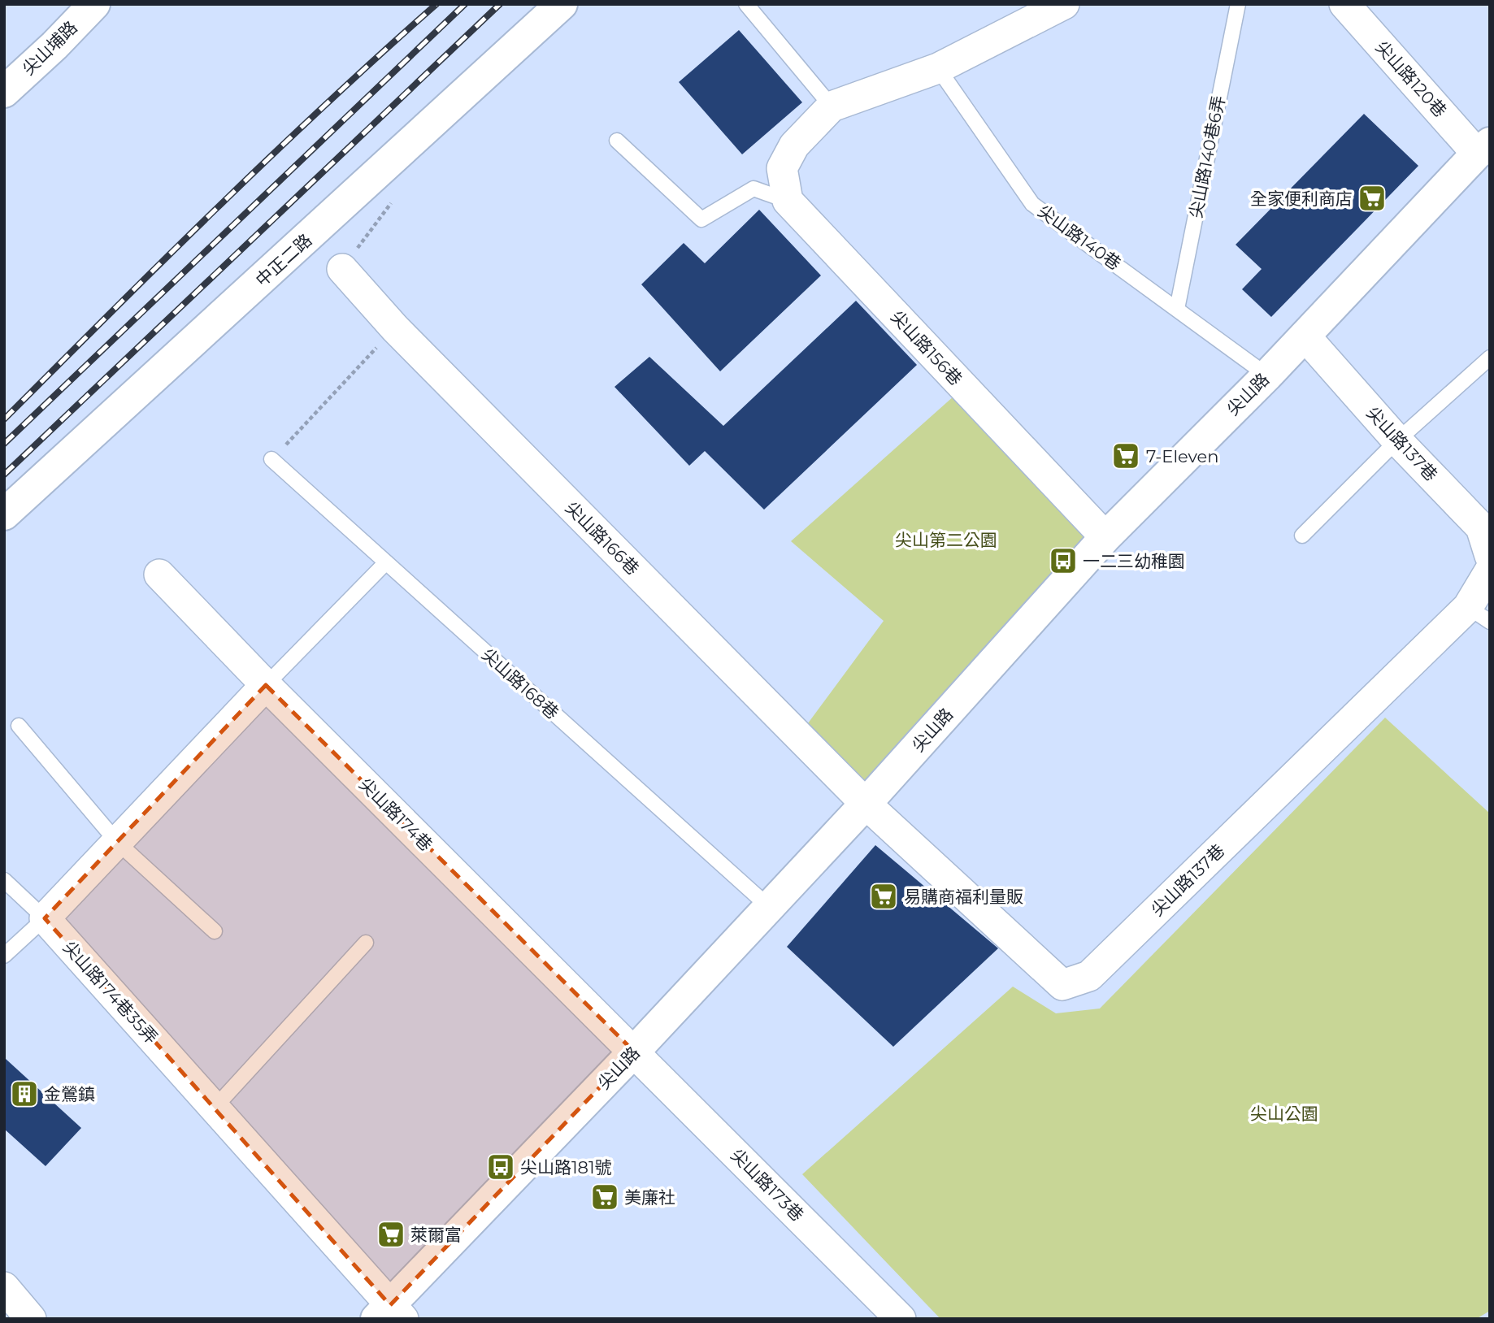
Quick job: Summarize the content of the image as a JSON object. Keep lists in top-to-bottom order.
{
  "streets": {
    "street": [
      "尖山埔路",
      "尖山路120巷",
      "中正二路",
      "尖山路156巷",
      "尖山路",
      "尖山路137巷",
      "尖山路166巷",
      "尖山路174巷",
      "尖山路174巷35弄",
      "尖山路173巷"
    ],
    "lane": ["尖山路140巷6弄", "尖山路140巷", "尖山路168巷"]
  },
  "crossings": [
    ["尖山路120巷", "尖山路"],
    ["尖山路140巷6弄", "尖山路140巷"],
    ["尖山路140巷", "尖山路"],
    ["尖山路156巷", "尖山路"],
    ["尖山路", "尖山路137巷"],
    ["尖山路", "尖山路166巷"],
    ["尖山路", "尖山路168巷"],
    ["尖山路", "尖山路174巷"],
    ["尖山路", "尖山路174巷35弄"],
    ["尖山路", "尖山路173巷"],
    ["尖山路137巷", "尖山路166巷"],
    ["尖山路174巷", "尖山路173巷"]
  ],
  "parks": ["尖山第二公園", "尖山公園"],
  "places": {
    "supermarket": [
      "全家便利商店",
      "7-Eleven",
      "易購商福利量販",
      "美廉社",
      "萊爾富"
    ],
    "bus stop": ["一二三幼稚園", "尖山路181號"],
    "building": ["金鶯鎮"]
  }
}
